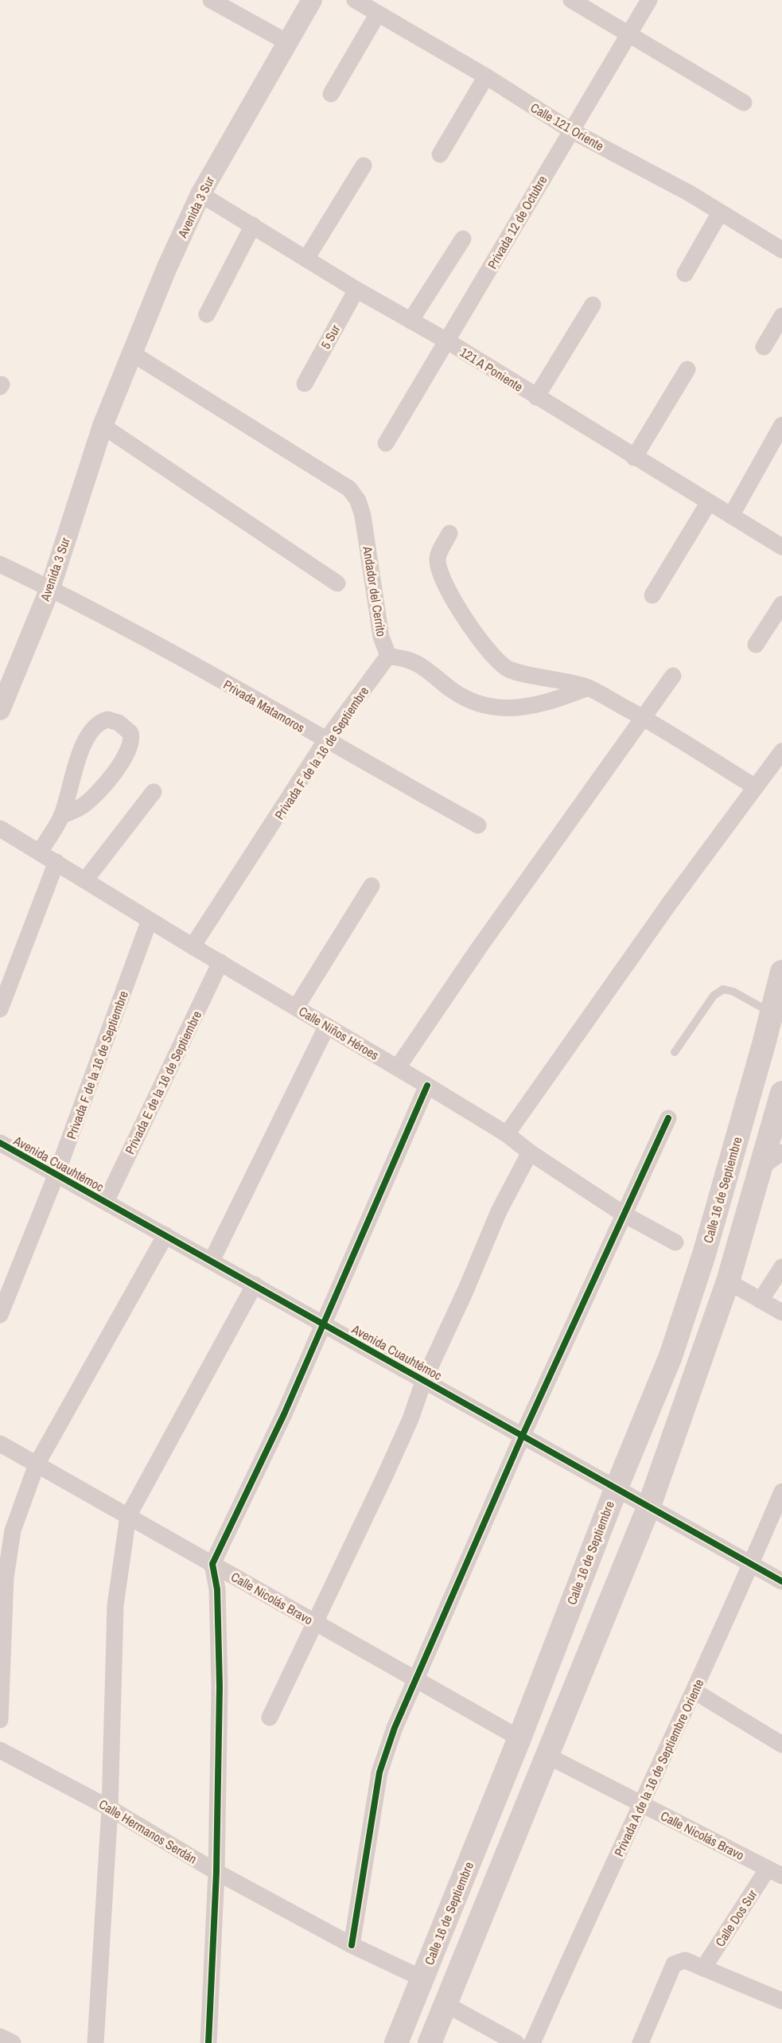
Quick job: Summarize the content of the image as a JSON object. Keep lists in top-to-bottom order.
{
  "streets": {
    "main road": ["Calle 16 de Septiembre"],
    "street": [
      "Calle 121 Oriente",
      "Avenida 3 Sur",
      "Privada 12 de Octubre",
      "5 Sur",
      "121 A Poniente",
      "Andador del Cerrito",
      "Privada Matamoros",
      "Privada F de la 16 de Septiembre",
      "Calle Niños Héroes",
      "Privada E de la 16 de Septiembre",
      "Avenida Cuauhtémoc",
      "Calle Nicolás Bravo",
      "Privada A de la 16 de Septiembre Oriente",
      "Calle Hermanos Serdán",
      "Calle Dos Sur"
    ]
  },
  "crossings": [
    ["Calle 121 Oriente", "Privada 12 de Octubre"],
    ["Avenida 3 Sur", "121 A Poniente"],
    ["Avenida 3 Sur", "Andador del Cerrito"],
    ["Avenida 3 Sur", "Privada Matamoros"],
    ["Privada 12 de Octubre", "121 A Poniente"],
    ["5 Sur", "121 A Poniente"],
    ["Andador del Cerrito", "Privada F de la 16 de Septiembre"],
    ["Privada Matamoros", "Privada F de la 16 de Septiembre"],
    ["Privada F de la 16 de Septiembre", "Calle Niños Héroes"],
    ["Privada F de la 16 de Septiembre", "Avenida Cuauhtémoc"],
    ["Calle Niños Héroes", "Privada E de la 16 de Septiembre"],
    ["Privada E de la 16 de Septiembre", "Avenida Cuauhtémoc"],
    ["Avenida Cuauhtémoc", "Calle 16 de Septiembre"],
    ["Avenida Cuauhtémoc", "Privada A de la 16 de Septiembre Oriente"],
    ["Calle 16 de Septiembre", "Calle Nicolás Bravo"],
    ["Calle 16 de Septiembre", "Calle Hermanos Serdán"],
    ["Calle Nicolás Bravo", "Privada A de la 16 de Septiembre Oriente"],
    ["Calle Nicolás Bravo", "Calle Dos Sur"]
  ]
}
